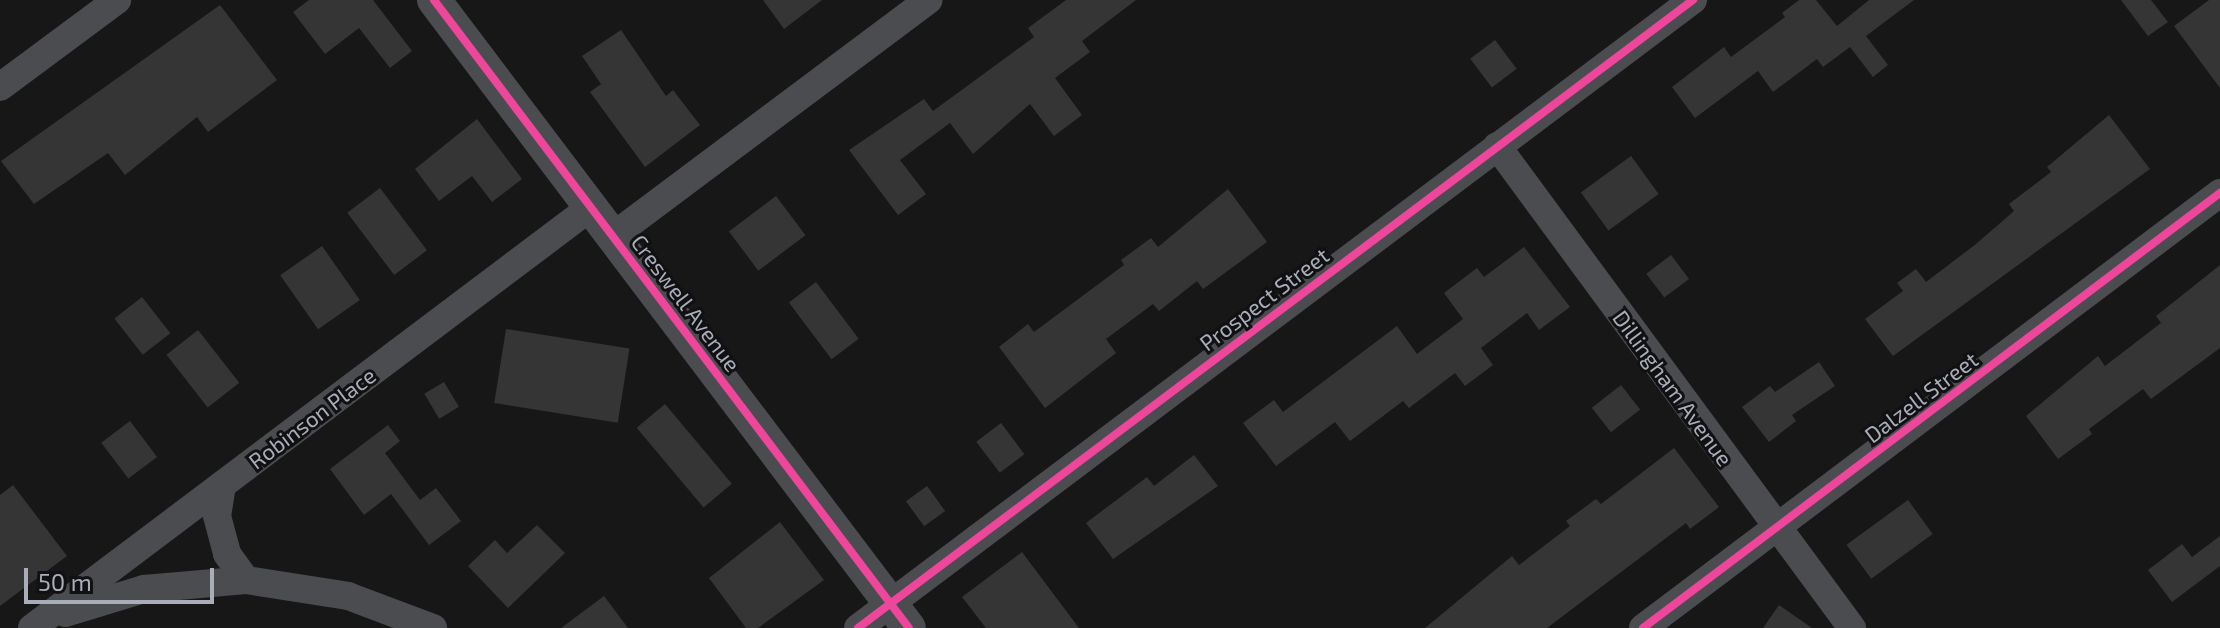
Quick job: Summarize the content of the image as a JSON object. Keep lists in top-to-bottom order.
{
  "streets": {
    "street": [
      "Prospect Street",
      "Creswell Avenue",
      "Dillingham Avenue",
      "Dalzell Street",
      "Robinson Place"
    ]
  },
  "crossings": [
    ["Prospect Street", "Creswell Avenue"],
    ["Prospect Street", "Dillingham Avenue"],
    ["Creswell Avenue", "Robinson Place"],
    ["Dillingham Avenue", "Dalzell Street"]
  ],
  "scale_bar": "50 m"
}
